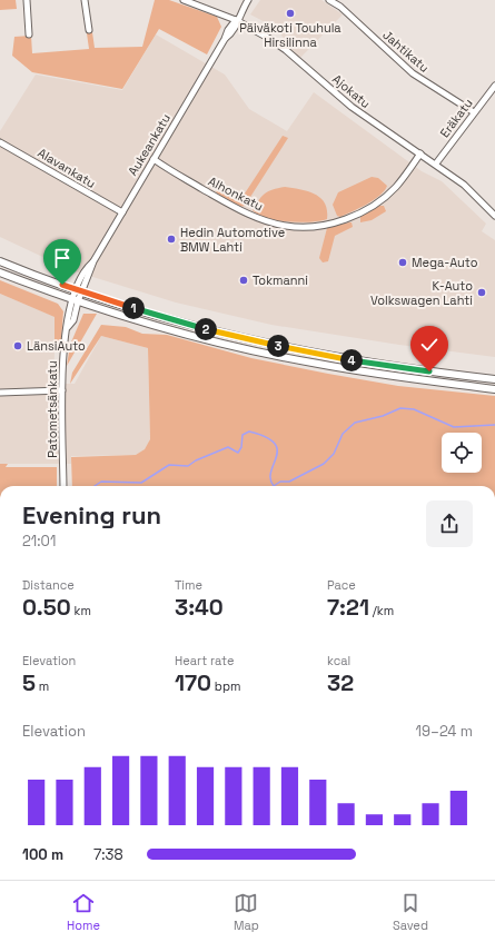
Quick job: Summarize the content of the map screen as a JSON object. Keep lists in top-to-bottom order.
{
  "streets": {
    "street": [
      "Jahtikatu",
      "Ajokatu",
      "Eräkatu",
      "Aukeankatu",
      "Alavankatu",
      "Alhonkatu",
      "Patometsänkatu"
    ]
  },
  "crossings": [
    ["Jahtikatu", "Eräkatu"],
    ["Ajokatu", "Eräkatu"],
    ["Ajokatu", "Aukeankatu"],
    ["Ajokatu", "Alhonkatu"],
    ["Aukeankatu", "Alavankatu"],
    ["Aukeankatu", "Alhonkatu"],
    ["Aukeankatu", "Patometsänkatu"]
  ],
  "places": [
    "Päiväkoti Touhula Hirsilinna",
    "Hedin Automotive BMW Lahti",
    "Mega-Auto",
    "Tokmanni",
    "K-Auto Volkswagen Lahti",
    "LänsiAuto"
  ],
  "page": {
    "pins": [
      "1",
      "2",
      "3",
      "4"
    ],
    "heading": ["Evening run", "21:01"],
    "stats": [
      ["Distance", "0.50 km"],
      ["Time", "3:40"],
      ["Pace", "7:21 /km"],
      ["Elevation", "5 m"],
      ["Heart rate", "170 bpm"],
      ["kcal", "32"]
    ],
    "chart": ["Elevation", "19–24 m"],
    "list": [
      {
        "name": "100 m",
        "note": "7:38"
      }
    ],
    "tabs": ["Home", "Map", "Saved"]
  }
}
